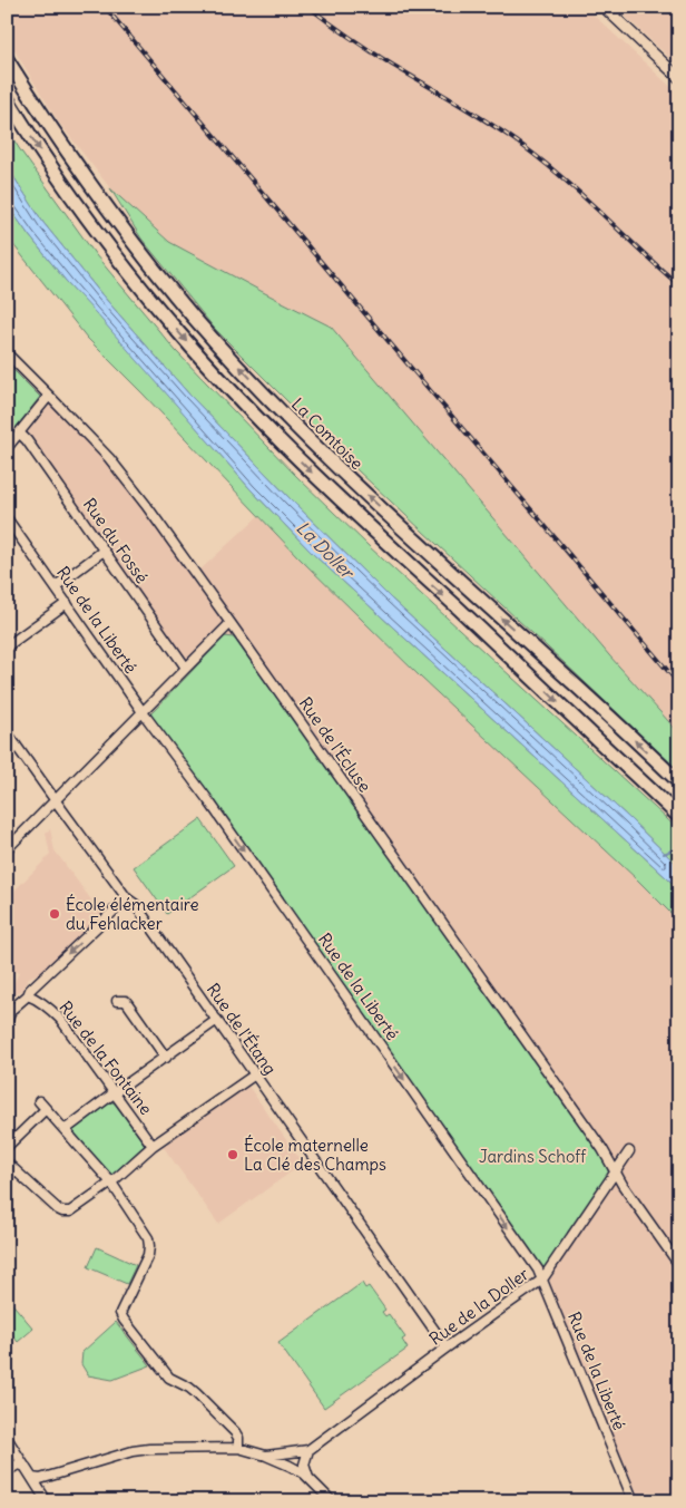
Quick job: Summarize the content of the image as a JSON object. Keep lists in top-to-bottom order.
{
  "streets": {
    "highway": ["La Comtoise"],
    "street": [
      "Rue du Fossé",
      "Rue de la Liberté",
      "Rue de l'Écluse",
      "Rue de l'Étang",
      "Rue de la Fontaine",
      "Rue de la Doller"
    ]
  },
  "crossings": [
    ["Rue de la Liberté", "Rue de la Doller"],
    ["Rue de l'Écluse", "Rue de la Doller"],
    ["Rue de l'Étang", "Rue de la Doller"]
  ],
  "one_way": ["Rue de la Liberté"],
  "water": ["La Doller"],
  "parks": ["Jardins Schoff"],
  "places": ["École élémentaire du Fehlacker", "École maternelle La Clé des Champs"]
}
